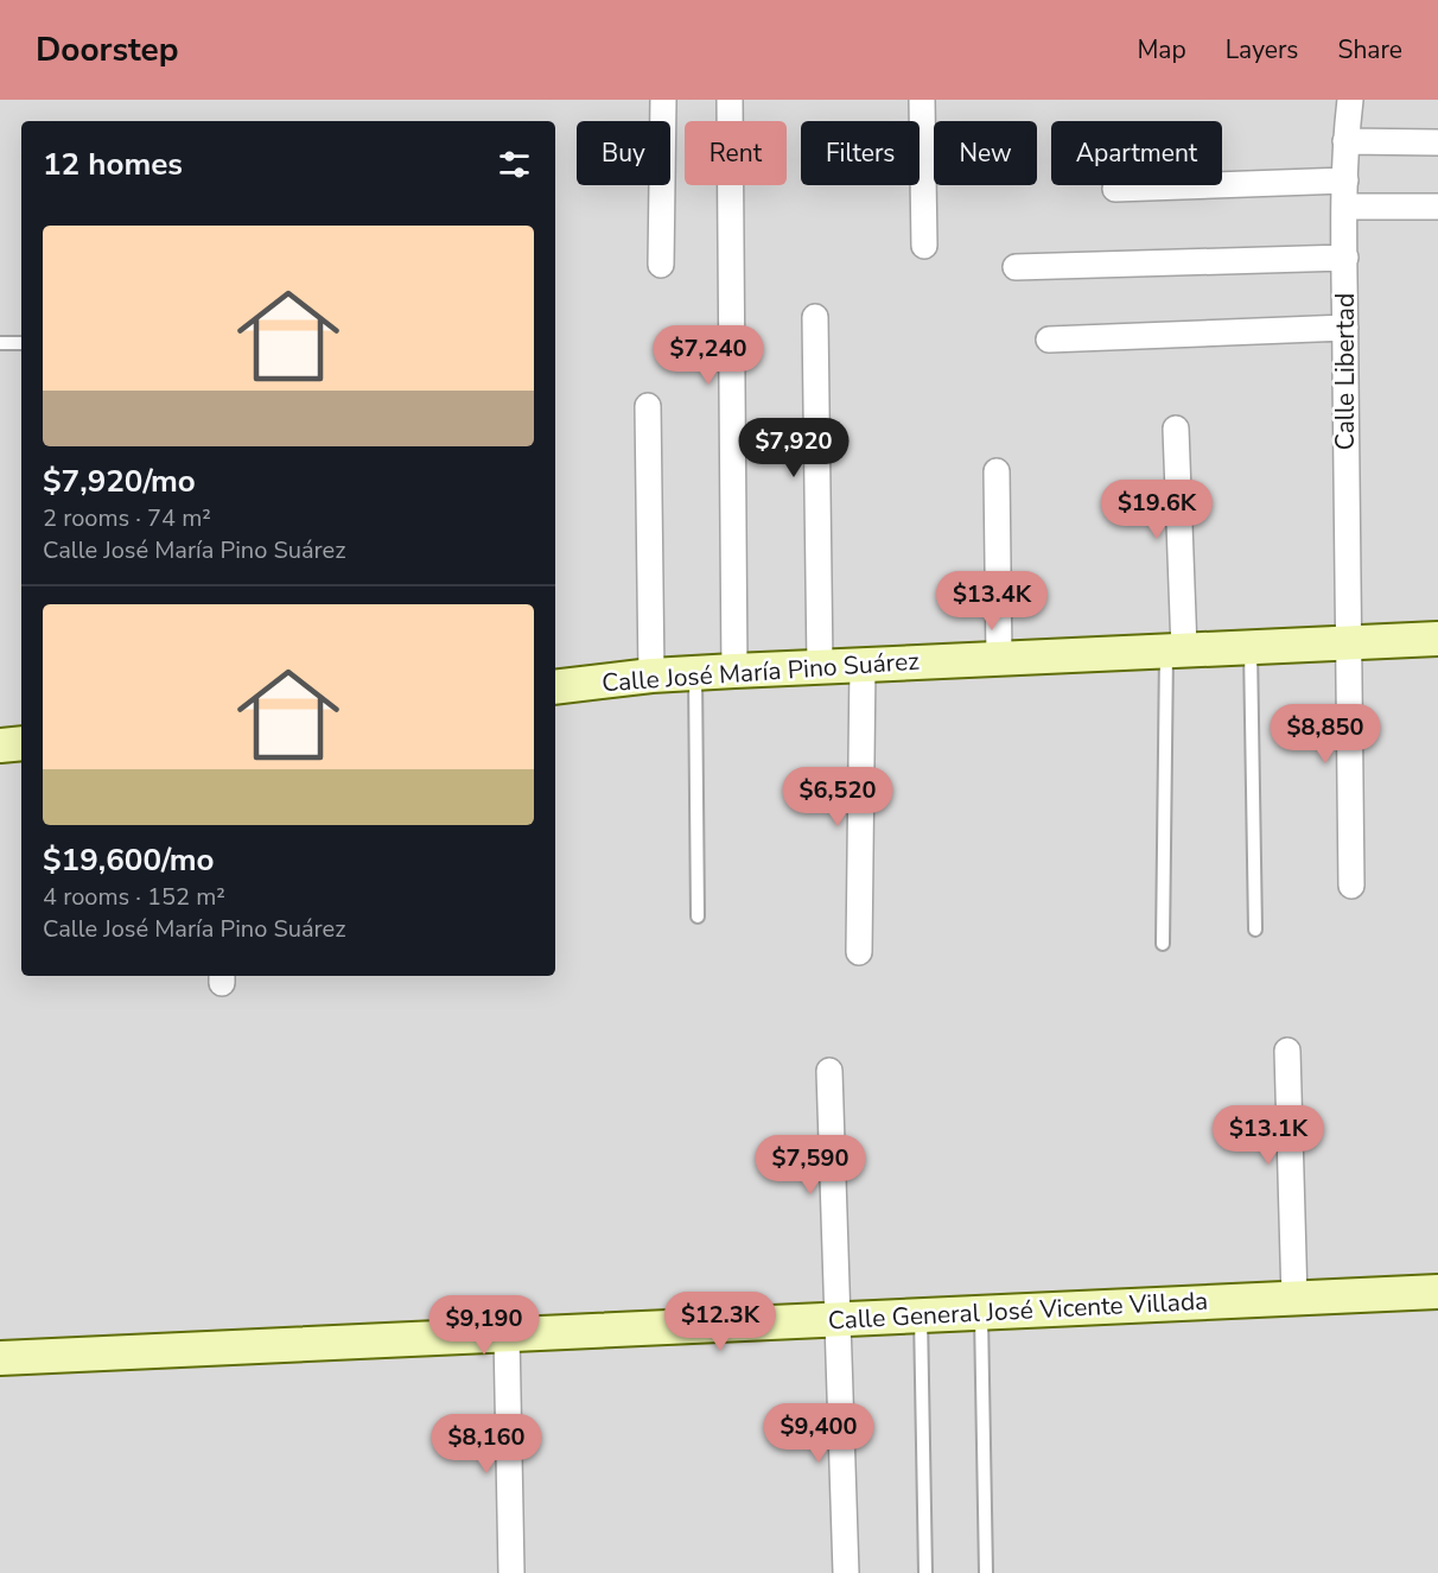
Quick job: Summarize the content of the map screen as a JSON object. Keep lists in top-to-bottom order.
{
  "streets": {
    "main road": ["Calle José María Pino Suárez", "Calle General José Vicente Villada"],
    "street": ["Calle Libertad"]
  },
  "crossings": [
    ["Calle Libertad", "Calle José María Pino Suárez"]
  ],
  "page": {
    "header": "Doorstep",
    "nav": ["Map", "Layers", "Share"],
    "chip": [
      "Buy",
      "Rent",
      "Filters",
      "New",
      "Apartment"
    ],
    "heading": "12 homes",
    "list": [
      {
        "name": "$7,920/mo",
        "note": "2 rooms · 74 m² · Calle José María Pino Suárez"
      },
      {
        "name": "$19,600/mo",
        "note": "4 rooms · 152 m² · Calle José María Pino Suárez"
      }
    ],
    "price": [
      "$7,240",
      "$7,920",
      "$19.6K",
      "$13.4K",
      "$8,850",
      "$6,520",
      "$13.1K",
      "$7,590",
      "$12.3K",
      "$9,190",
      "$9,400",
      "$8,160"
    ]
  }
}
